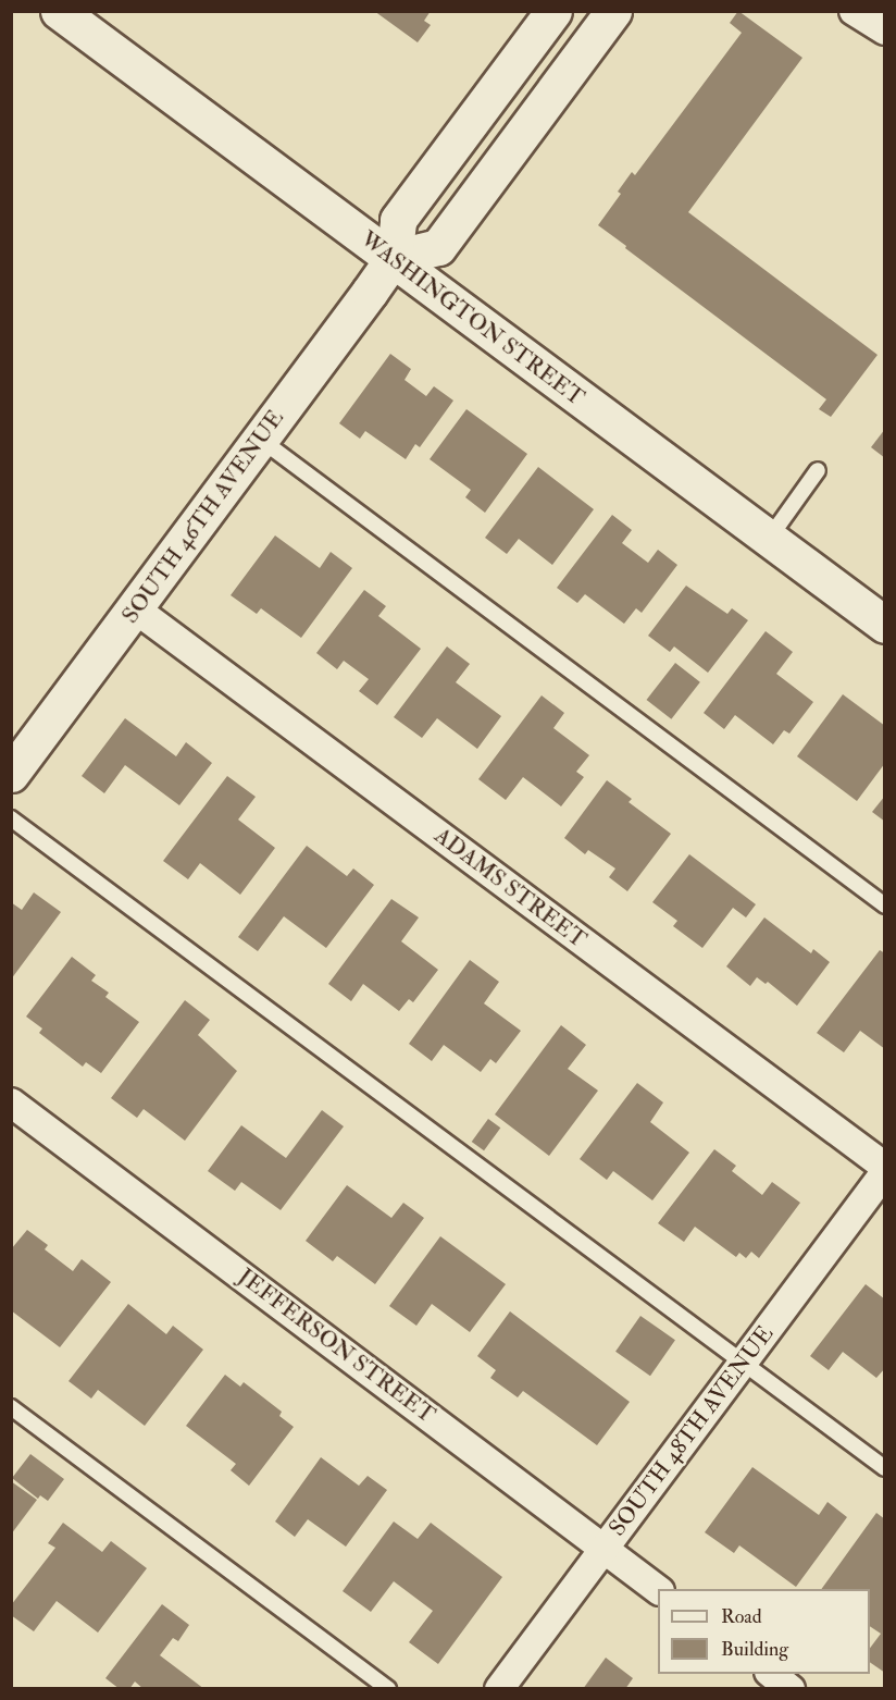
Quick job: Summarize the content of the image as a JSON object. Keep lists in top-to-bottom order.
{
  "streets": {
    "street": [
      "WASHINGTON STREET",
      "SOUTH 46TH AVENUE",
      "ADAMS STREET",
      "JEFFERSON STREET",
      "SOUTH 48TH AVENUE"
    ]
  },
  "crossings": [
    ["WASHINGTON STREET", "SOUTH 46TH AVENUE"],
    ["SOUTH 46TH AVENUE", "ADAMS STREET"],
    ["ADAMS STREET", "SOUTH 48TH AVENUE"],
    ["JEFFERSON STREET", "SOUTH 48TH AVENUE"]
  ],
  "legend": ["Road", "Building"]
}
